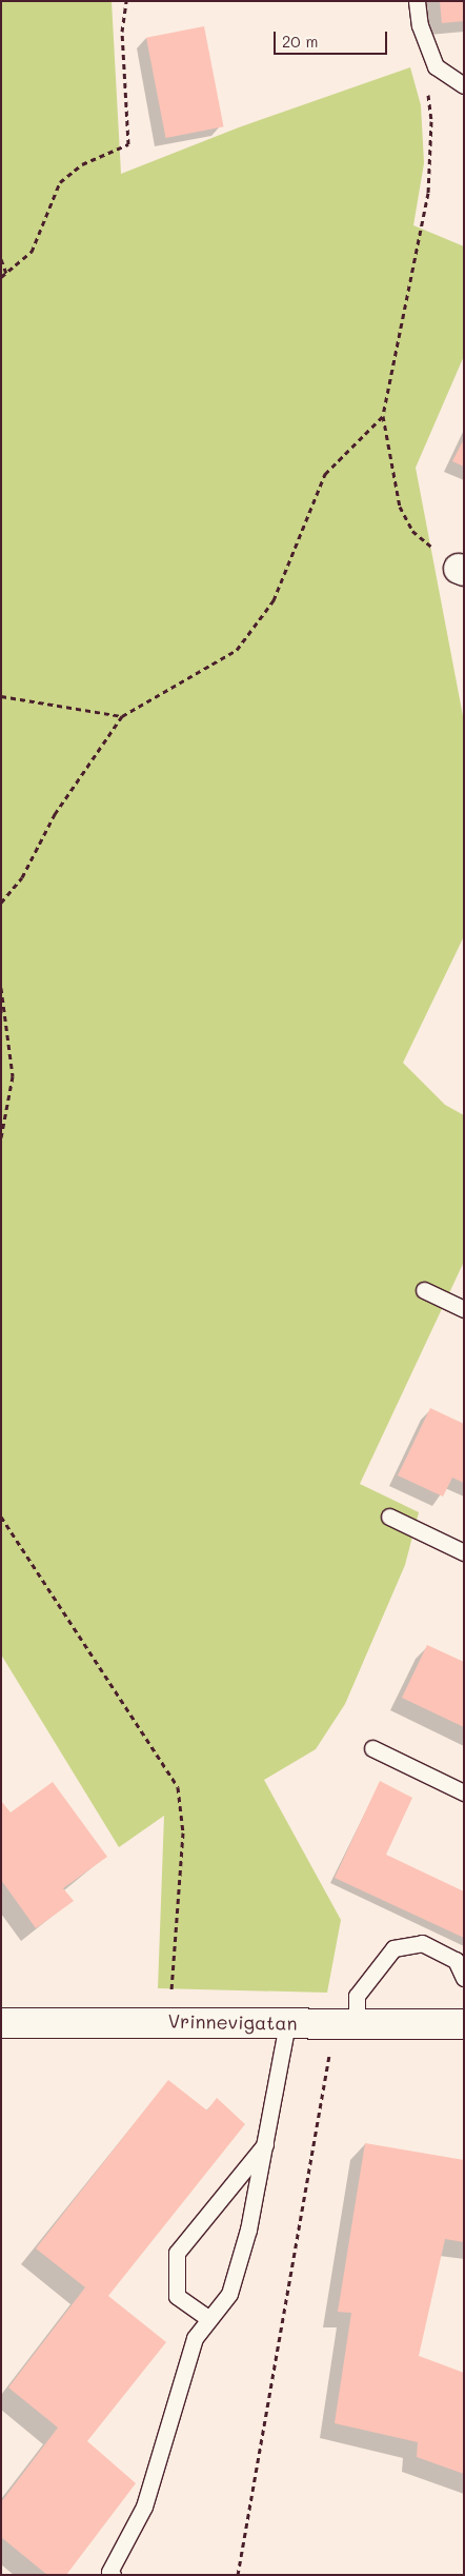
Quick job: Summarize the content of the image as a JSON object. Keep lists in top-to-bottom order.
{
  "streets": {
    "street": ["Vrinnevigatan"]
  },
  "scale_bar": "20 m"
}
